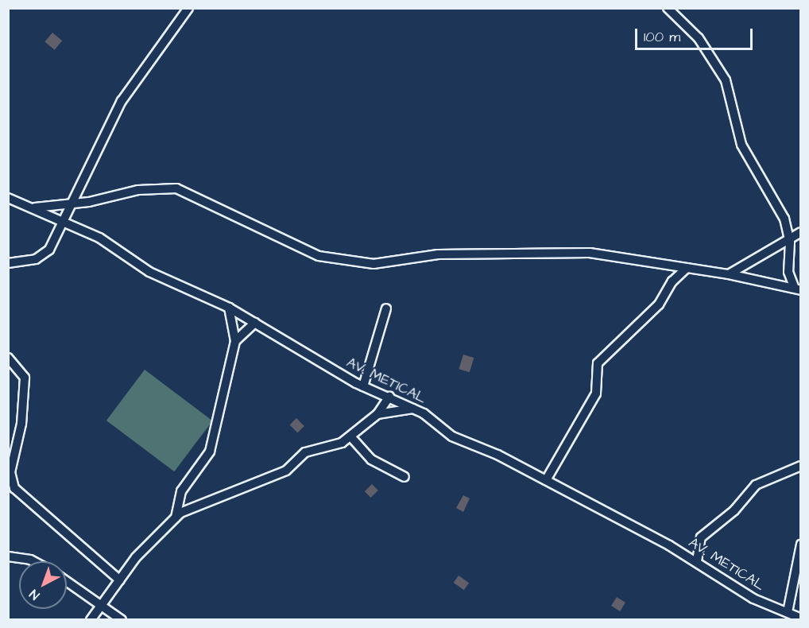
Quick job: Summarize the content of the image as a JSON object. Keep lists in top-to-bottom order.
{
  "streets": {
    "street": ["AV. METICAL"]
  },
  "scale_bar": "100 m",
  "north": "bottom left"
}
